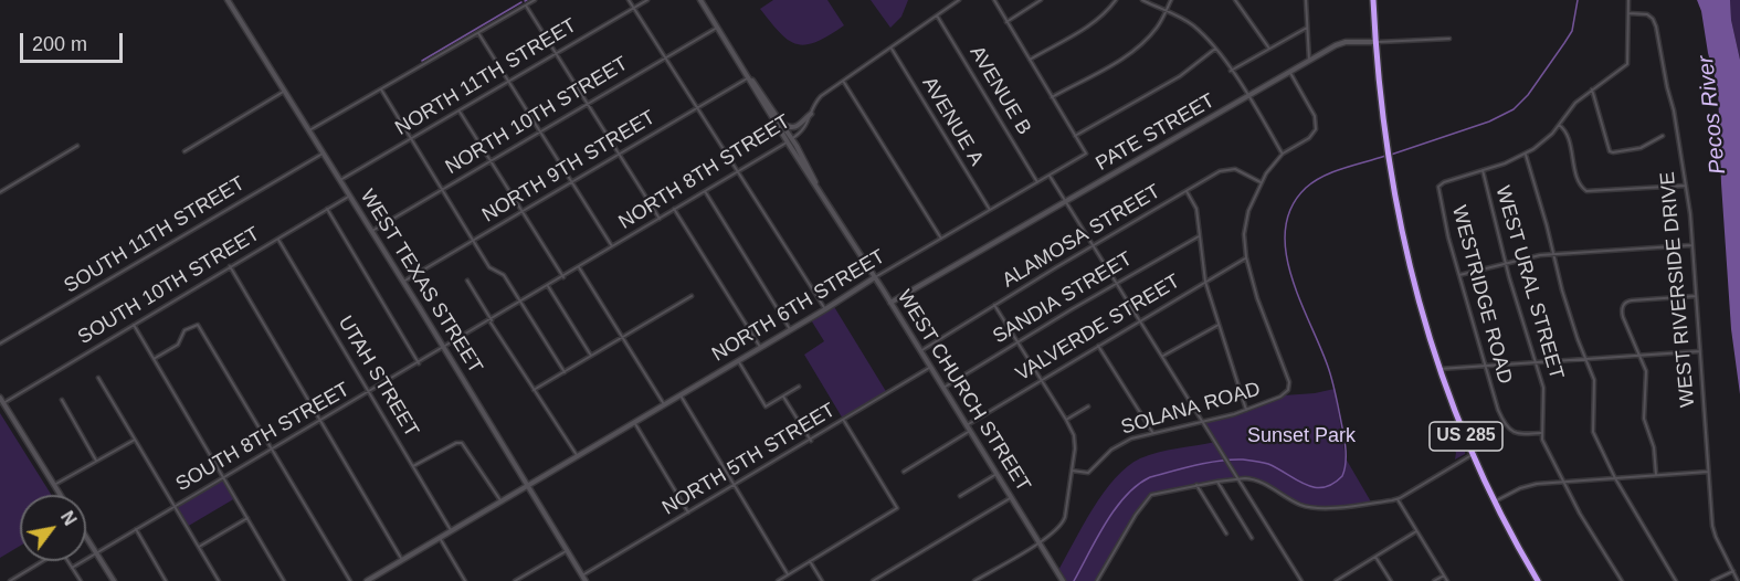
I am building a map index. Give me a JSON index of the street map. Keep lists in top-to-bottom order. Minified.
{"streets":{"highway":["US 285"],"street":["NORTH 11TH STREET","AVENUE B","NORTH 10TH STREET","AVENUE A","PATE STREET","NORTH 9TH STREET","NORTH 8TH STREET","SOUTH 11TH STREET","ALAMOSA STREET","WEST TEXAS STREET","WEST URAL STREET","SOUTH 10TH STREET","WEST RIVERSIDE DRIVE","WESTRIDGE ROAD","SANDIA STREET","NORTH 6TH STREET","VALVERDE STREET","UTAH STREET","WEST CHURCH STREET","SOLANA ROAD","SOUTH 8TH STREET","NORTH 5TH STREET"]},"crossings":[["NORTH 11TH STREET","WEST TEXAS STREET"],["AVENUE B","NORTH 8TH STREET"],["AVENUE B","NORTH 6TH STREET"],["NORTH 10TH STREET","WEST TEXAS STREET"],["NORTH 10TH STREET","WEST CHURCH STREET"],["AVENUE A","NORTH 8TH STREET"],["AVENUE A","NORTH 6TH STREET"],["PATE STREET","WEST CHURCH STREET"],["PATE STREET","SOLANA ROAD"],["PATE STREET","US 285"],["NORTH 9TH STREET","WEST TEXAS STREET"],["NORTH 9TH STREET","WEST CHURCH STREET"],["NORTH 8TH STREET","WEST TEXAS STREET"],["NORTH 8TH STREET","WEST CHURCH STREET"],["NORTH 8TH STREET","SOUTH 8TH STREET"],["SOUTH 11TH STREET","WEST TEXAS STREET"],["ALAMOSA STREET","WEST CHURCH STREET"],["ALAMOSA STREET","SOLANA ROAD"],["WEST TEXAS STREET","SOUTH 10TH STREET"],["WEST TEXAS STREET","NORTH 6TH STREET"],["WEST TEXAS STREET","SOUTH 8TH STREET"],["WEST TEXAS STREET","NORTH 5TH STREET"],["WEST URAL STREET","WESTRIDGE ROAD"],["SOUTH 10TH STREET","UTAH STREET"],["WEST RIVERSIDE DRIVE","WESTRIDGE ROAD"],["SANDIA STREET","WEST CHURCH STREET"],["NORTH 6TH STREET","UTAH STREET"],["NORTH 6TH STREET","WEST CHURCH STREET"],["VALVERDE STREET","WEST CHURCH STREET"],["VALVERDE STREET","SOLANA ROAD"],["UTAH STREET","SOUTH 8TH STREET"],["WEST CHURCH STREET","NORTH 5TH STREET"]],"water":["Pecos River"],"parks":["Sunset Park"],"scale_bar":"200 m","north":"top right"}
